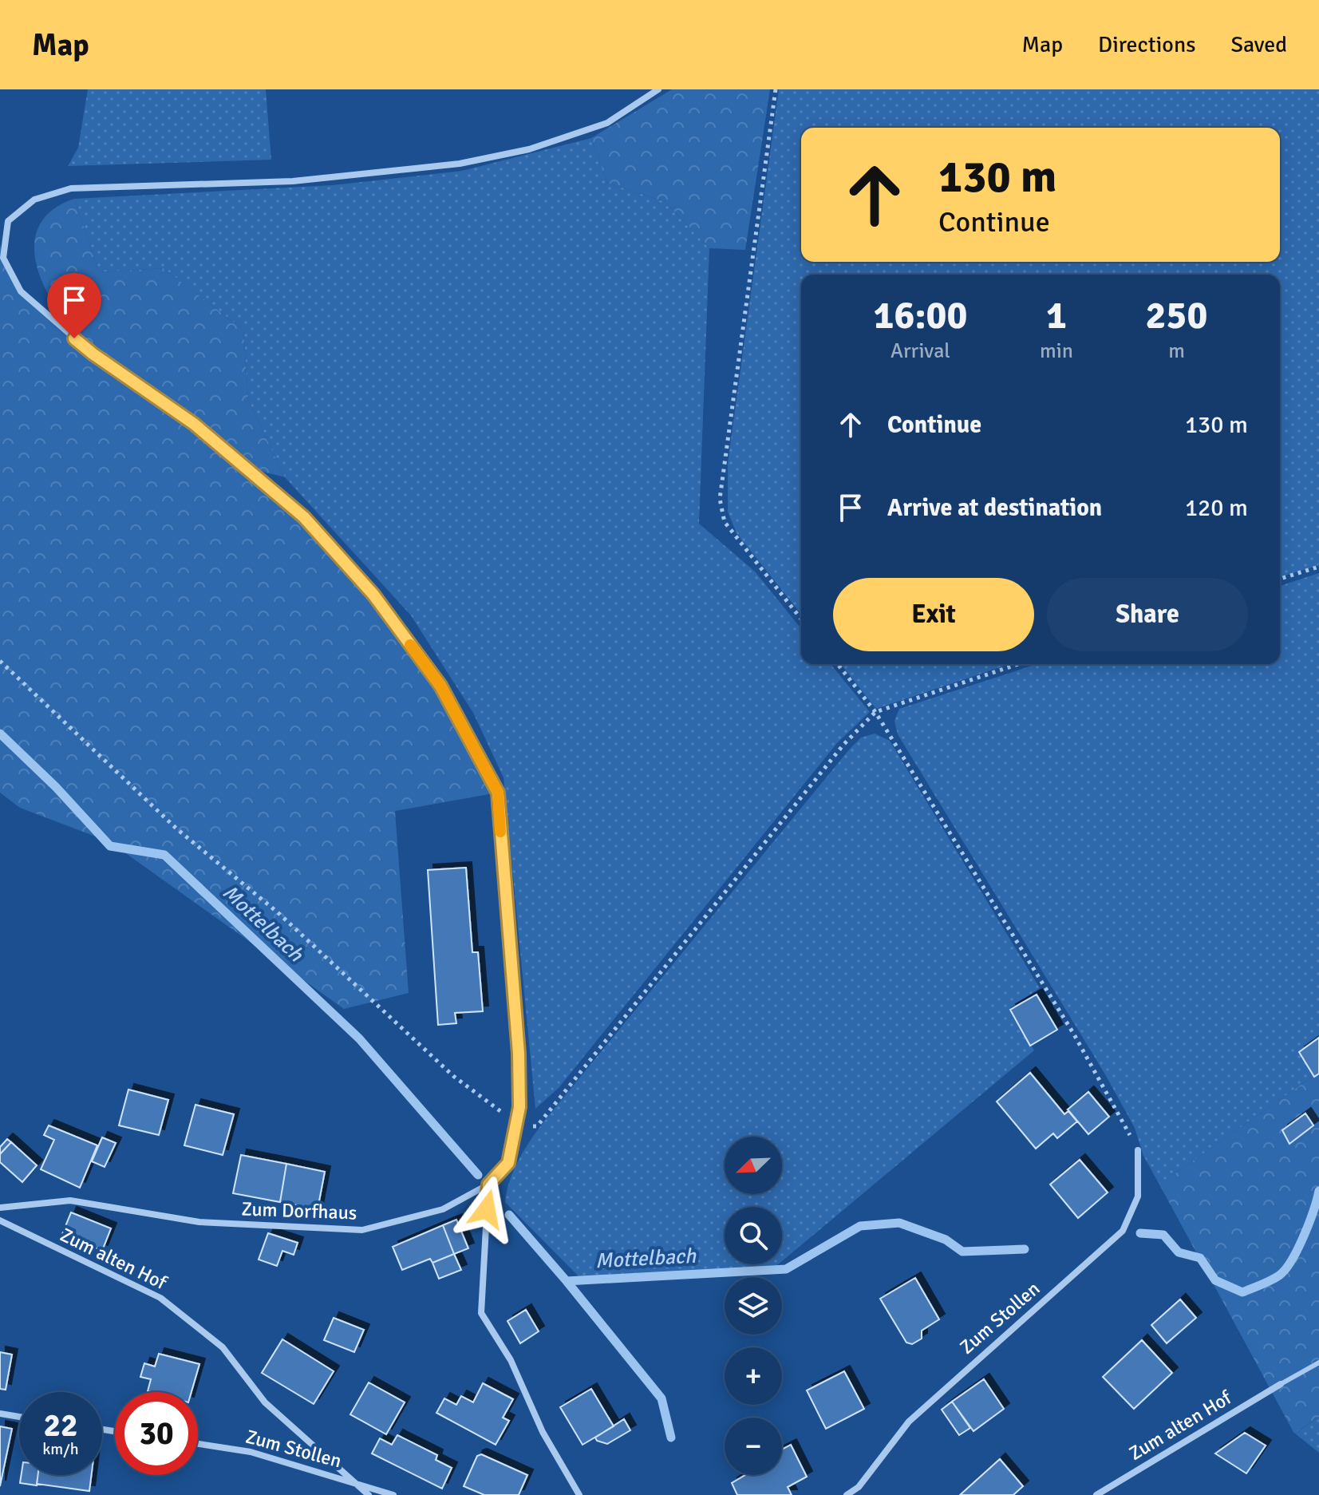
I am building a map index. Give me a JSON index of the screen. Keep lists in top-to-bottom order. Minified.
{"streets":{"street":["Zum Dorfhaus","Zum alten Hof","Zum Stollen"]},"crossings":[["Zum alten Hof","Zum Stollen"]],"water":["Mottelbach"],"north":"bottom left","page":{"header":"Map","nav":["Map","Directions","Saved"],"turn":["130 m","Continue"],"eta":["16:00","Arrival","1","min","250","m"],"list":[{"name":"Continue","value":"130 m"},{"name":"Arrive at destination","value":"120 m"}],"buttons":["Exit","Share"],"map_buttons":["+","−"],"speed":"22 km/h","limit":"30"}}
